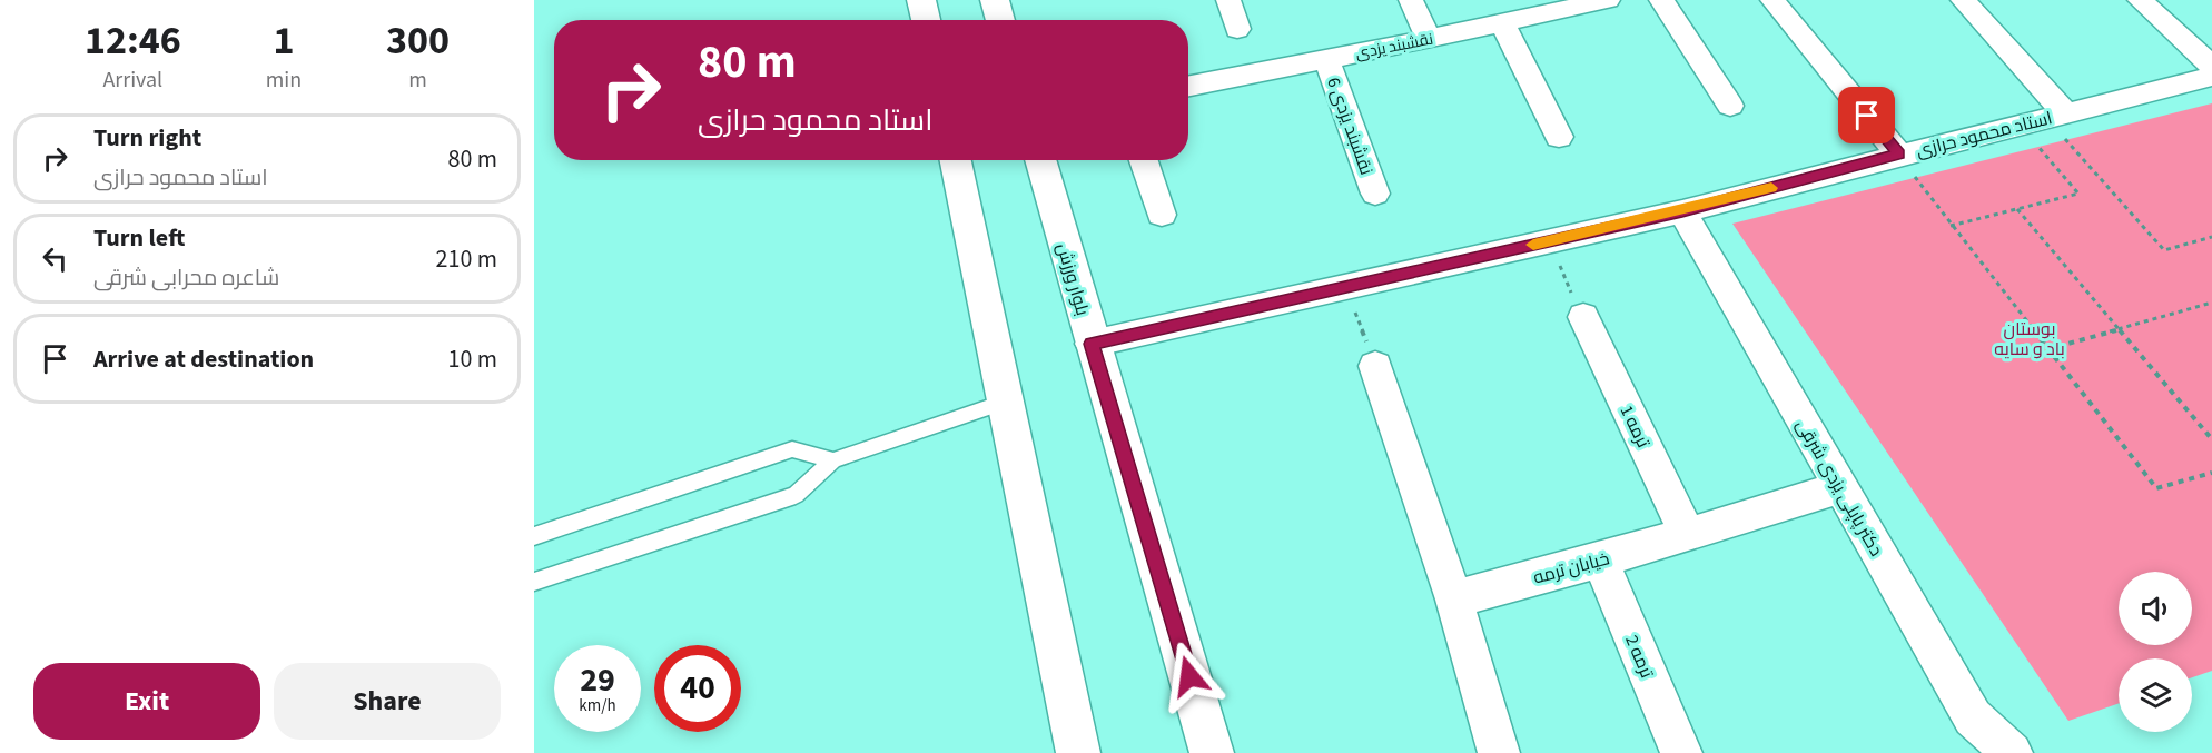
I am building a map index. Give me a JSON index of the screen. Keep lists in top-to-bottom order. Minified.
{"streets":{"street":["نقشبند یزدی","نقشبند یزدی 6","استاد محمود حرازی","بلوار ورزش","ترمه 1","دکتر پاپلی یزدی شرقی","خیابان ترمه","ترمه 2"]},"crossings":[["نقشبند یزدی","نقشبند یزدی 6"],["استاد محمود حرازی","بلوار ورزش"],["استاد محمود حرازی","دکتر پاپلی یزدی شرقی"],["ترمه 1","خیابان ترمه"],["دکتر پاپلی یزدی شرقی","خیابان ترمه"],["خیابان ترمه","ترمه 2"]],"parks":["بوستان باد و سایه"],"page":{"eta":["12:46","Arrival","1","min","300","m"],"turn":["80 m","استاد محمود حرازی"],"list":[{"name":"Turn right","note":"استاد محمود حرازی","value":"80 m"},{"name":"Turn left","note":"شاعره محرابی شرقی","value":"210 m"},{"name":"Arrive at destination","value":"10 m"}],"speed":"29 km/h","limit":"40","buttons":["Exit","Share"]}}
